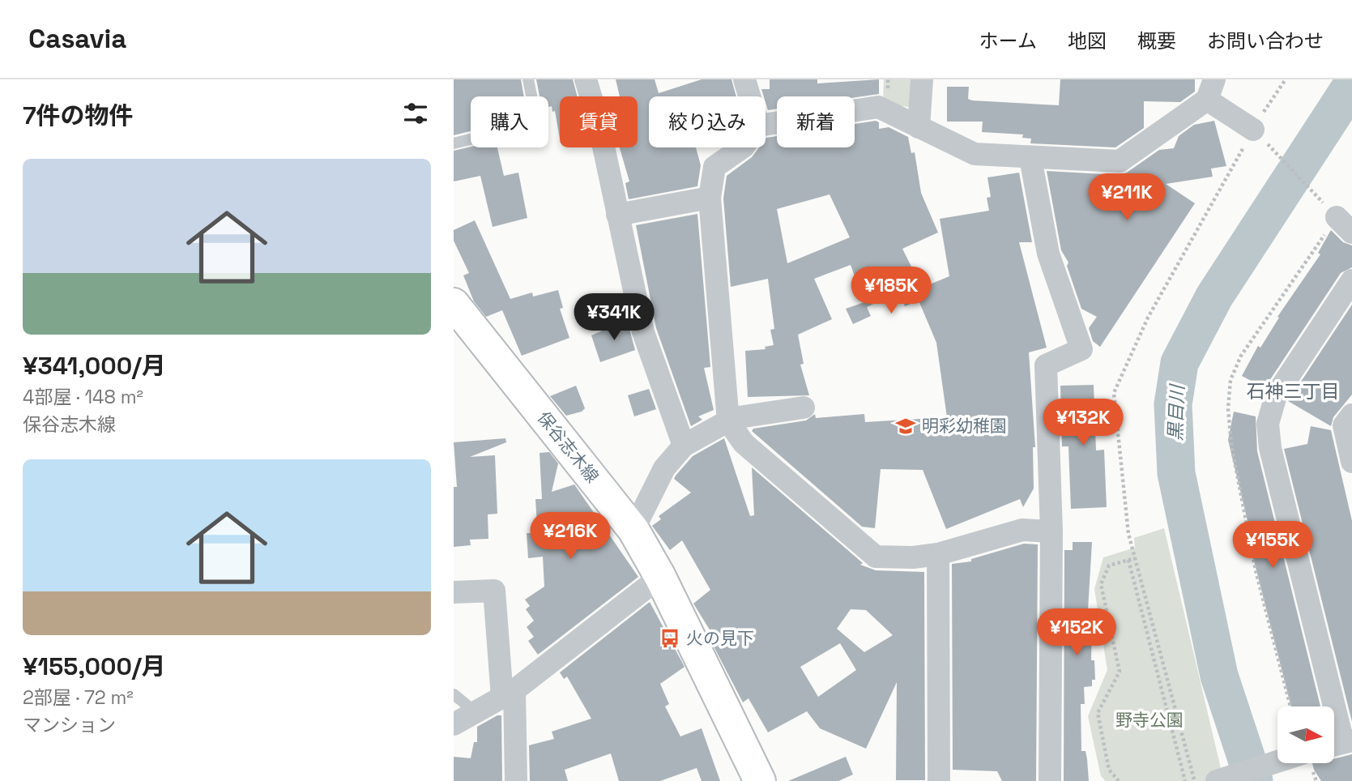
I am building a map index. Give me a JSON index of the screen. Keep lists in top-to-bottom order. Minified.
{"streets":{"main road":["保谷志木線"]},"districts":["石神三丁目"],"water":["黒目川"],"parks":["野寺公園"],"places":{"school or university":["明彩幼稚園"],"bus stop":["火の見下"]},"north":"right","page":{"header":"Casavia","nav":["ホーム","地図","概要","お問い合わせ"],"heading":"7件の物件","chip":["購入","賃貸","絞り込み","新着"],"list":[{"name":"¥341,000/月","note":"4部屋 · 148 m² · 保谷志木線"},{"name":"¥155,000/月","note":"2部屋 · 72 m² · マンション"}],"price":["¥211K","¥185K","¥341K","¥132K","¥216K","¥155K","¥152K"]}}
